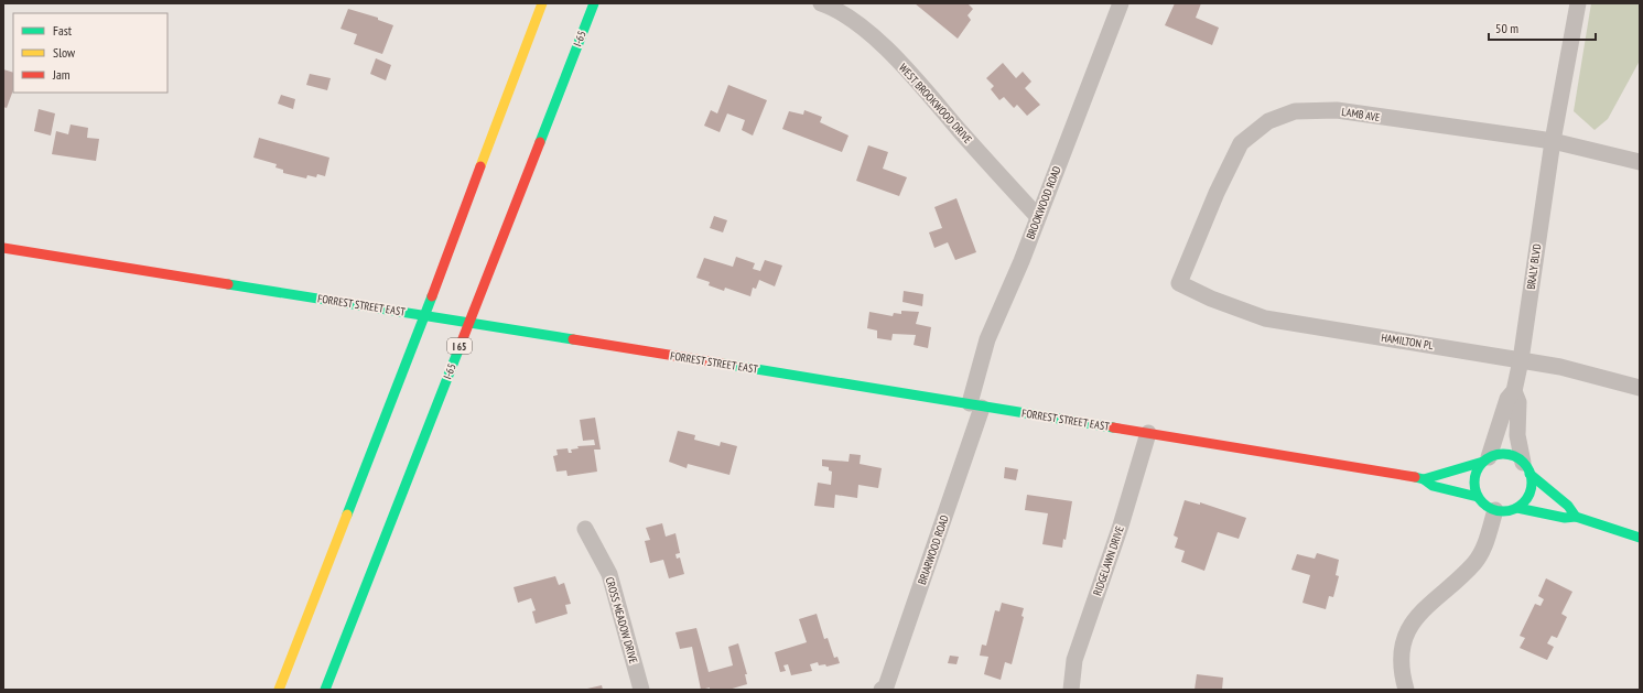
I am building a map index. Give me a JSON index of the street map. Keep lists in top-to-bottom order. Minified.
{"streets":{"main road":["I-65","FORREST STREET EAST","I 65"],"street":["WEST BROOKWOOD DRIVE","LAMB AVE","BROOKWOOD ROAD","BRALY BLVD","HAMILTON PL","BRIARWOOD ROAD","RIDGELAWN DRIVE","CROSS MEADOW DRIVE"]},"crossings":[["WEST BROOKWOOD DRIVE","BROOKWOOD ROAD"],["LAMB AVE","BRALY BLVD"],["LAMB AVE","HAMILTON PL"],["BROOKWOOD ROAD","FORREST STREET EAST"],["BROOKWOOD ROAD","BRIARWOOD ROAD"],["BRALY BLVD","HAMILTON PL"],["FORREST STREET EAST","BRIARWOOD ROAD"],["FORREST STREET EAST","RIDGELAWN DRIVE"]],"legend":["Fast","Slow","Jam"],"scale_bar":"50 m"}
